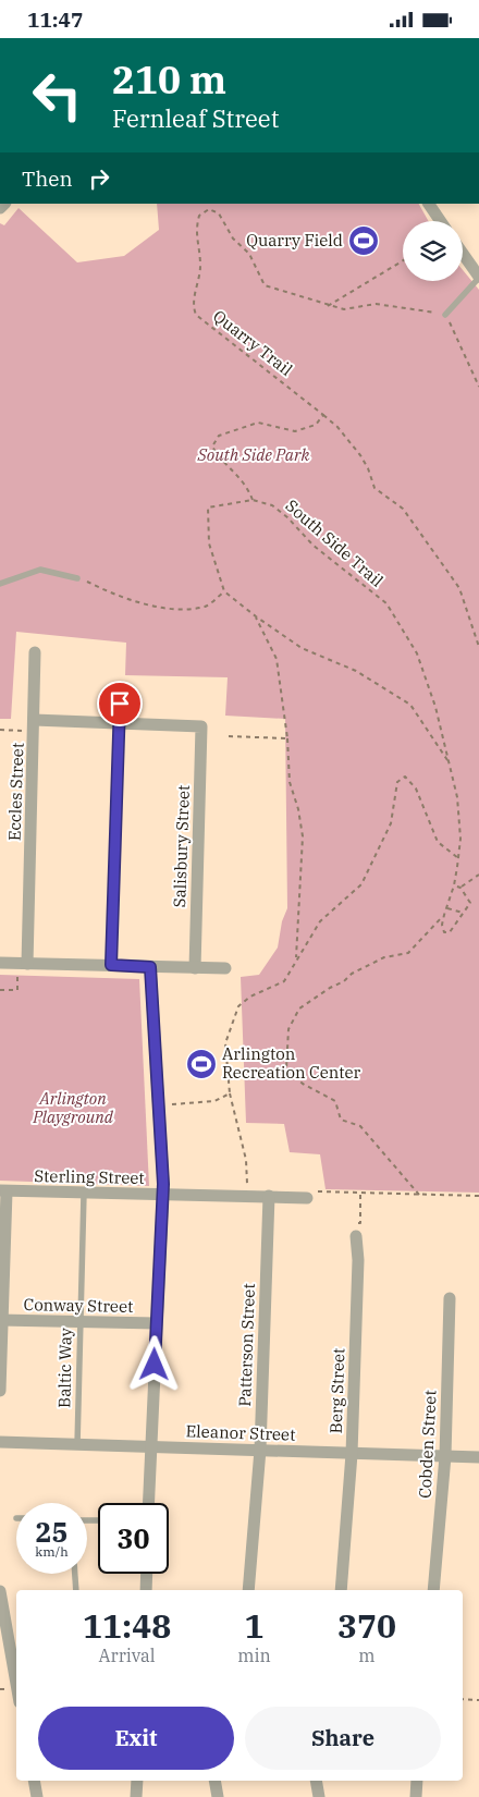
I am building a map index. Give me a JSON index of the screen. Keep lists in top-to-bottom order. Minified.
{"streets":{"street":["Eccles Street","Salisbury Street","Sterling Street","Conway Street","Patterson Street","Berg Street","Eleanor Street","Cobden Street"],"lane":["Baltic Way"],"path":["Quarry Trail","South Side Trail"]},"crossings":[["Sterling Street","Patterson Street"],["Sterling Street","Baltic Way"],["Conway Street","Baltic Way"],["Patterson Street","Eleanor Street"],["Baltic Way","Eleanor Street"],["Berg Street","Eleanor Street"],["Eleanor Street","Cobden Street"]],"parks":["South Side Park","Arlington Playground"],"places":{"sports":["Quarry Field","Arlington Recreation Center"]},"page":{"status":"11:47","turn":["210 m","Fernleaf Street"],"then":"Then","speed":"25 km/h","limit":"30","eta":["11:48","Arrival","1","min","370","m"],"buttons":["Exit","Share"]}}
